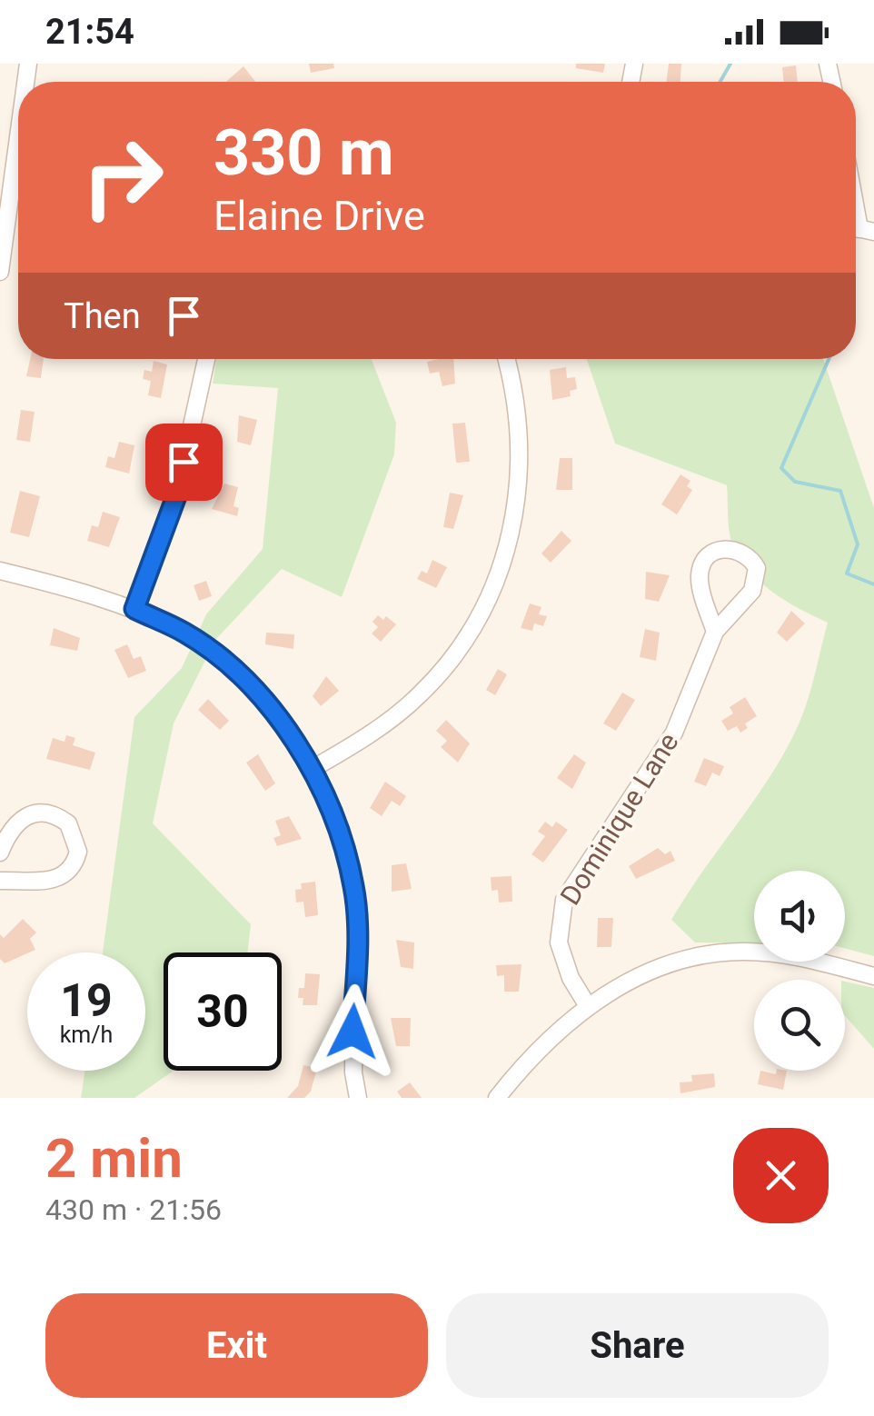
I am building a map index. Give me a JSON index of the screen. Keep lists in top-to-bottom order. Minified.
{"streets":{"street":["Dominique Lane"]},"page":{"status":"21:54","turn":["330 m","Elaine Drive"],"then":"Then","speed":"19 km/h","limit":"30","heading":["2 min","430 m · 21:56"],"buttons":["Exit","Share"]}}
